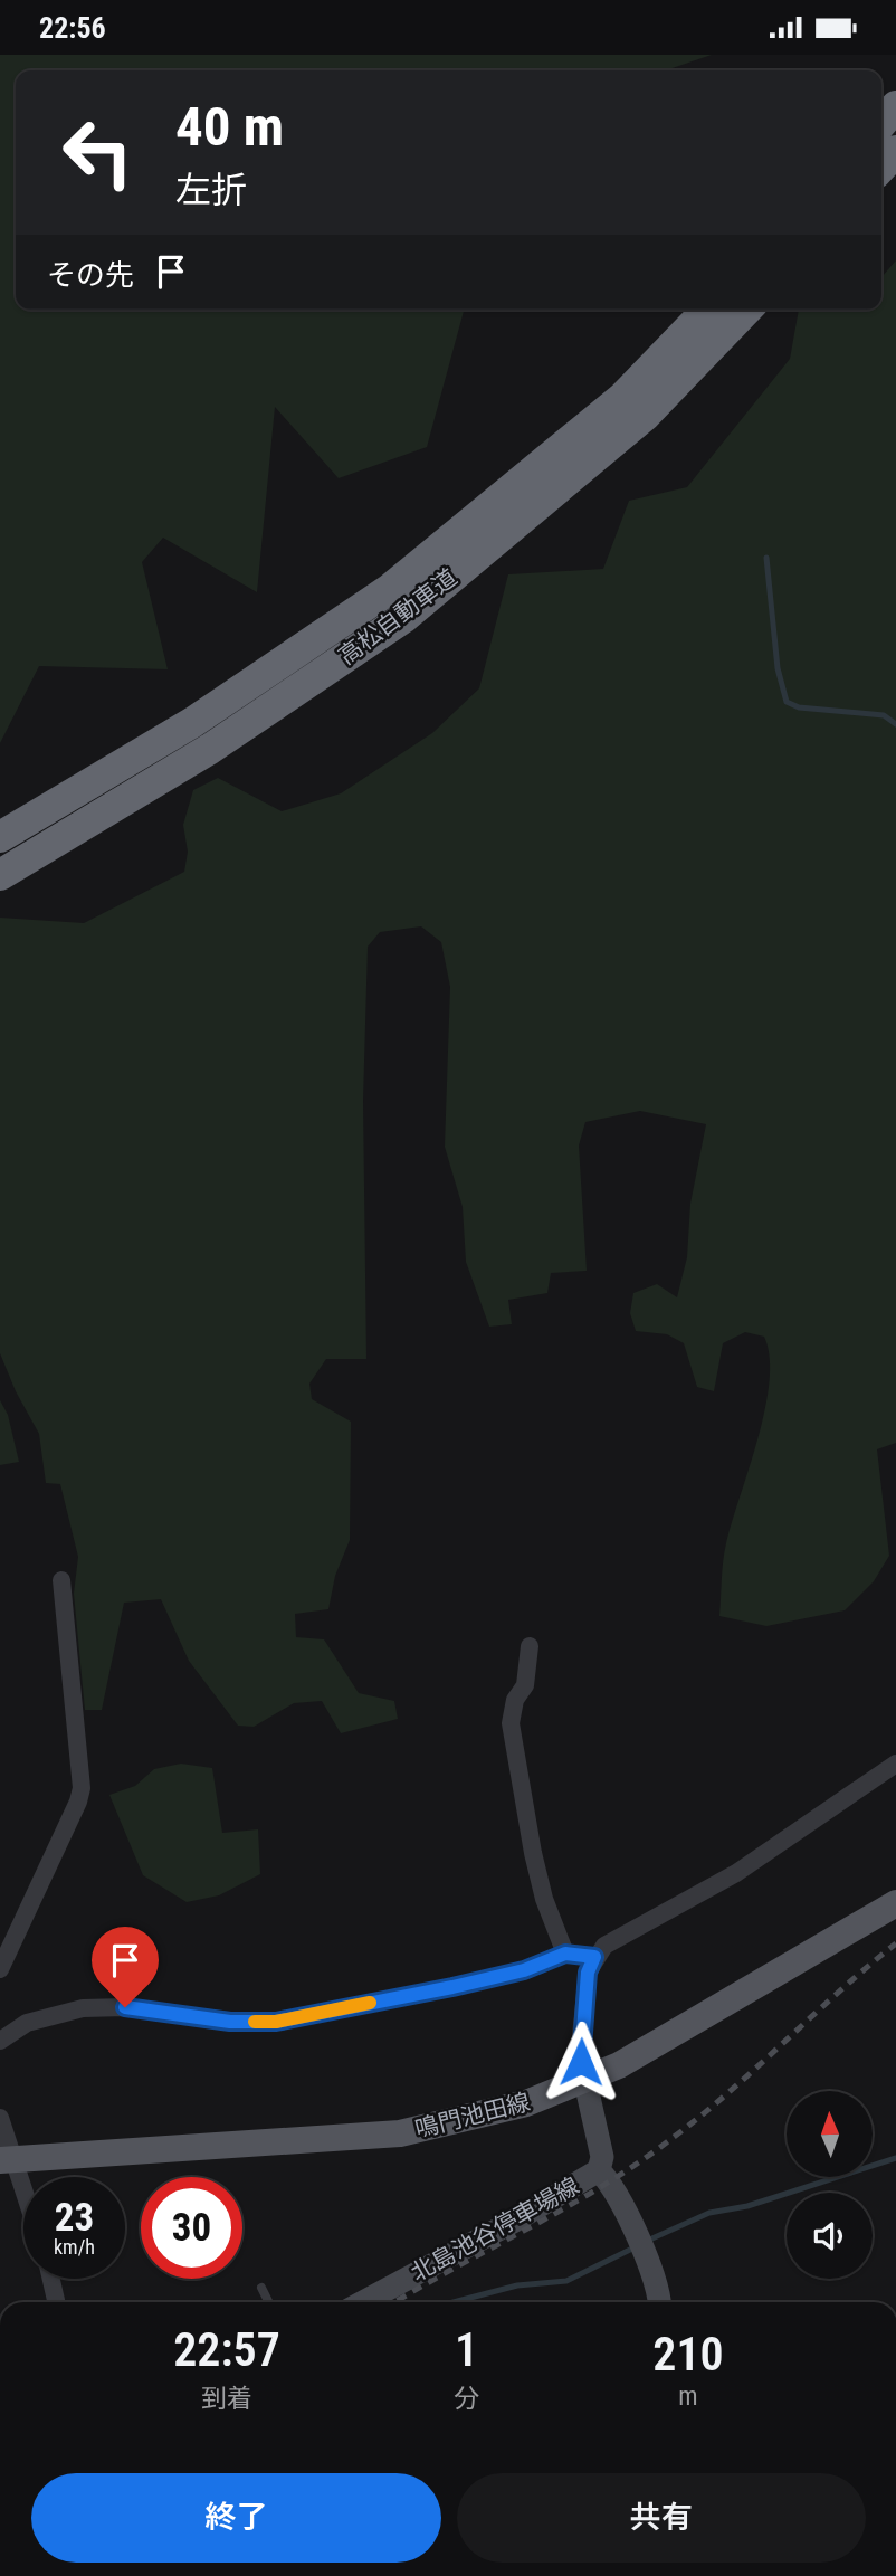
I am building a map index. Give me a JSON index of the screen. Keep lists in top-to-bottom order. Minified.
{"streets":{"highway":["高松自動車道"],"main road":["鳴門池田線","北島池谷停車場線"]},"crossings":[["鳴門池田線","北島池谷停車場線"]],"north":"top","page":{"status":"22:56","turn":["40 m","左折"],"then":"その先","speed":"23 km/h","limit":"30","eta":["22:57","到着","1","分","210","m"],"buttons":["終了","共有"]}}
